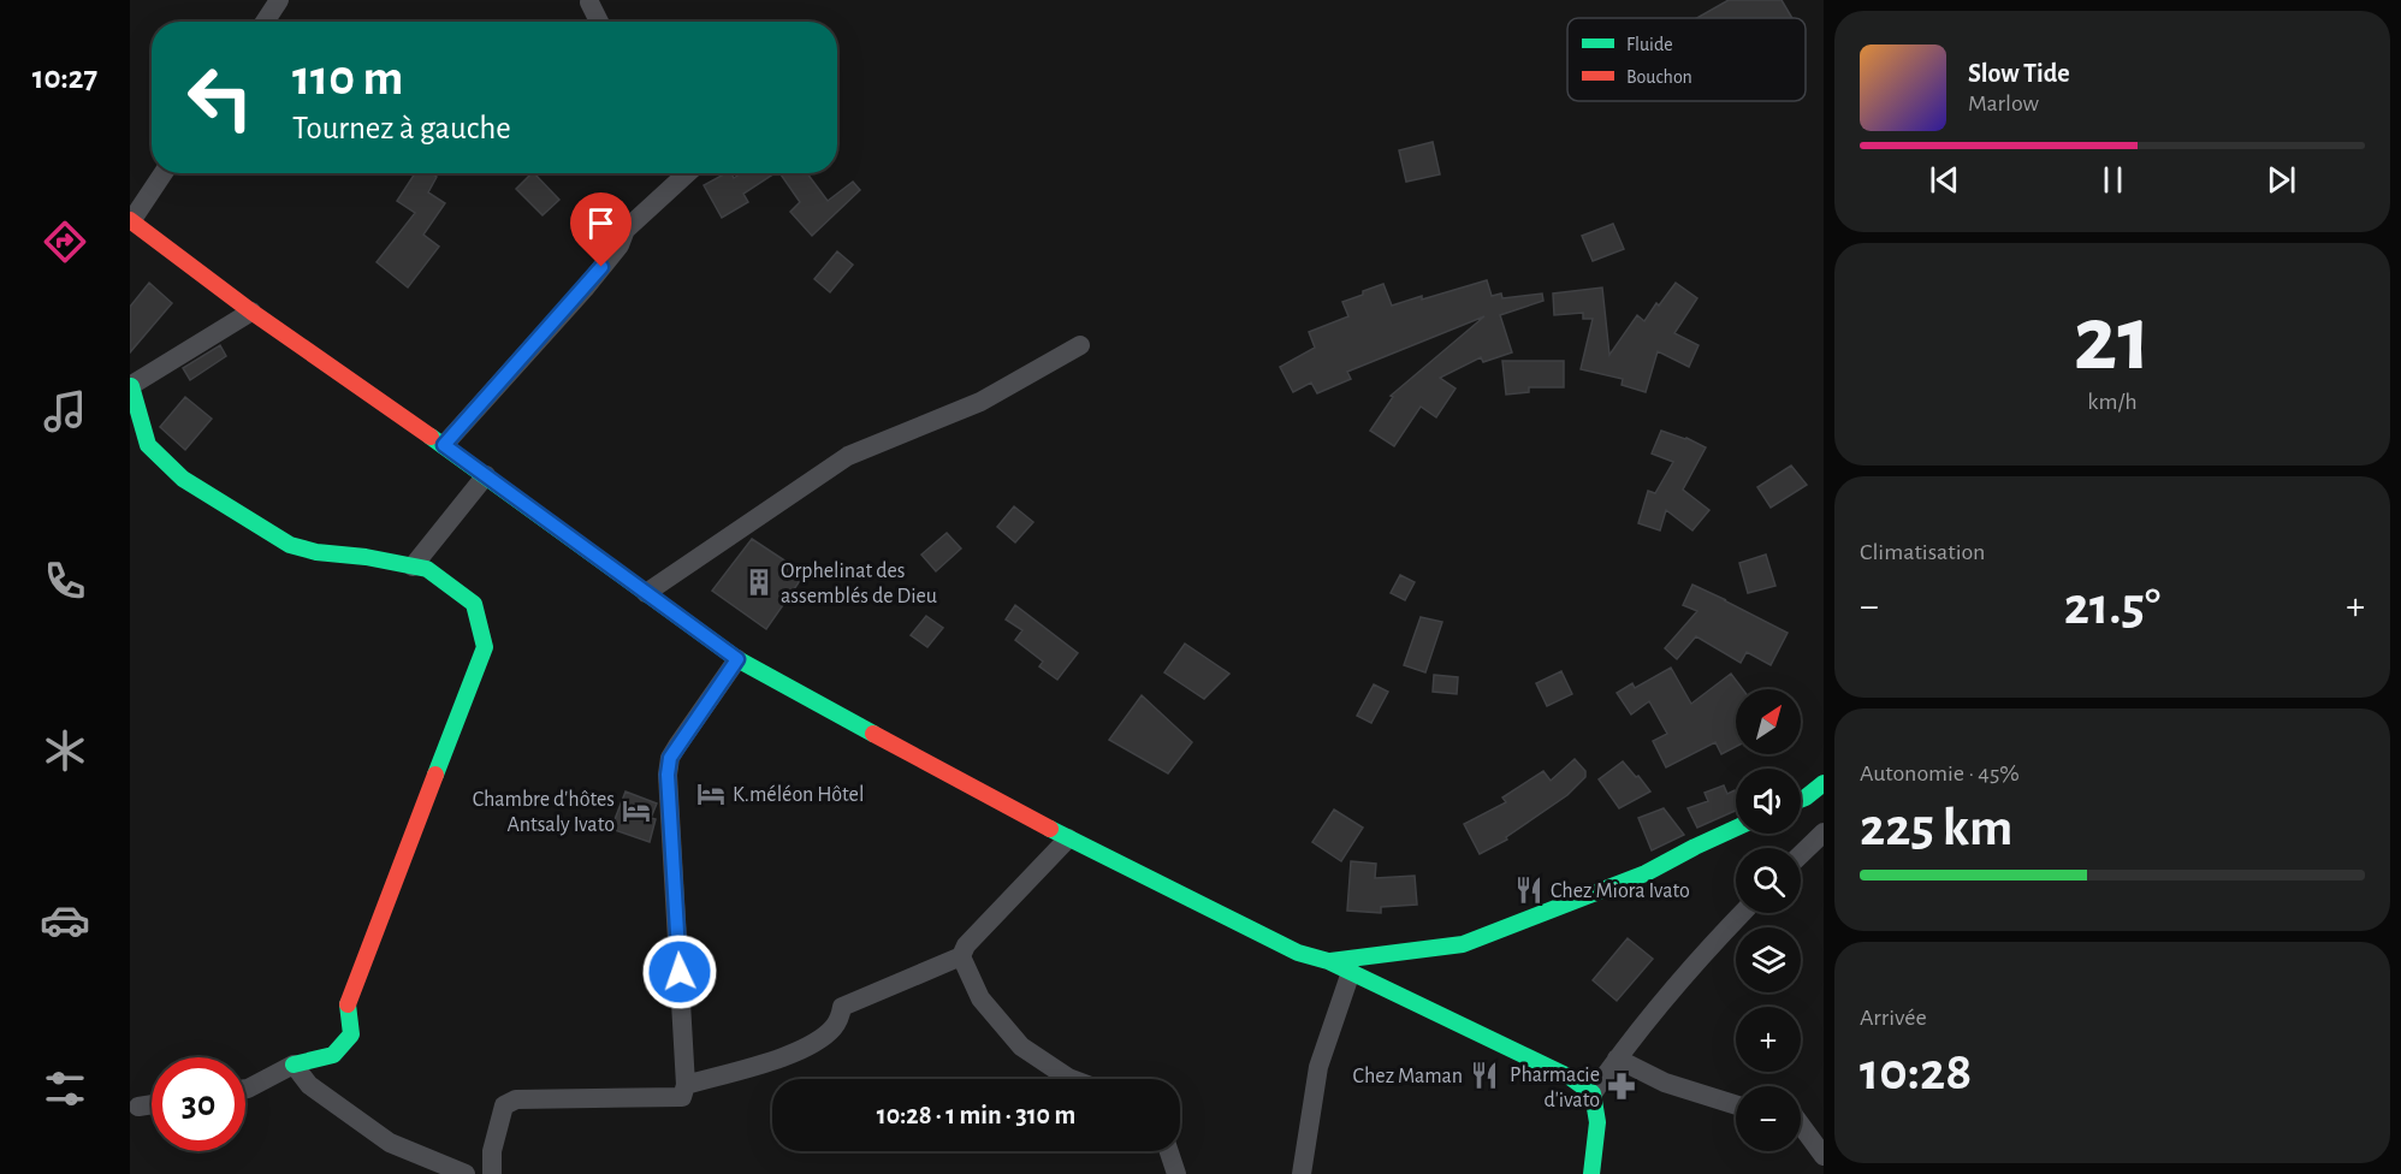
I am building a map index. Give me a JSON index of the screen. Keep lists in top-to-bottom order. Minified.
{"places":{"building":["Orphelinat des assemblés de Dieu"],"hotel":["K.méléon Hôtel","Chambre d'hôtes Antsaly Ivato"],"restaurant":["Chez Miora Ivato","Chez Maman"],"pharmacy":["Pharmacie d'ivato"]},"legend":["Fluide","Bouchon"],"north":"top right","page":{"tabs":"10:27","turn":["110 m","Tournez à gauche"],"song":["Slow Tide","Marlow"],"tile":[["21","km/h"],"Climatisation",["Autonomie · 45%","225 km"],["Arrivée","10:28"]],"heat":["−","21.5°","+"],"map_buttons":["+","−"],"limit":"30","trip":"10:28 · 1 min · 310 m"}}
